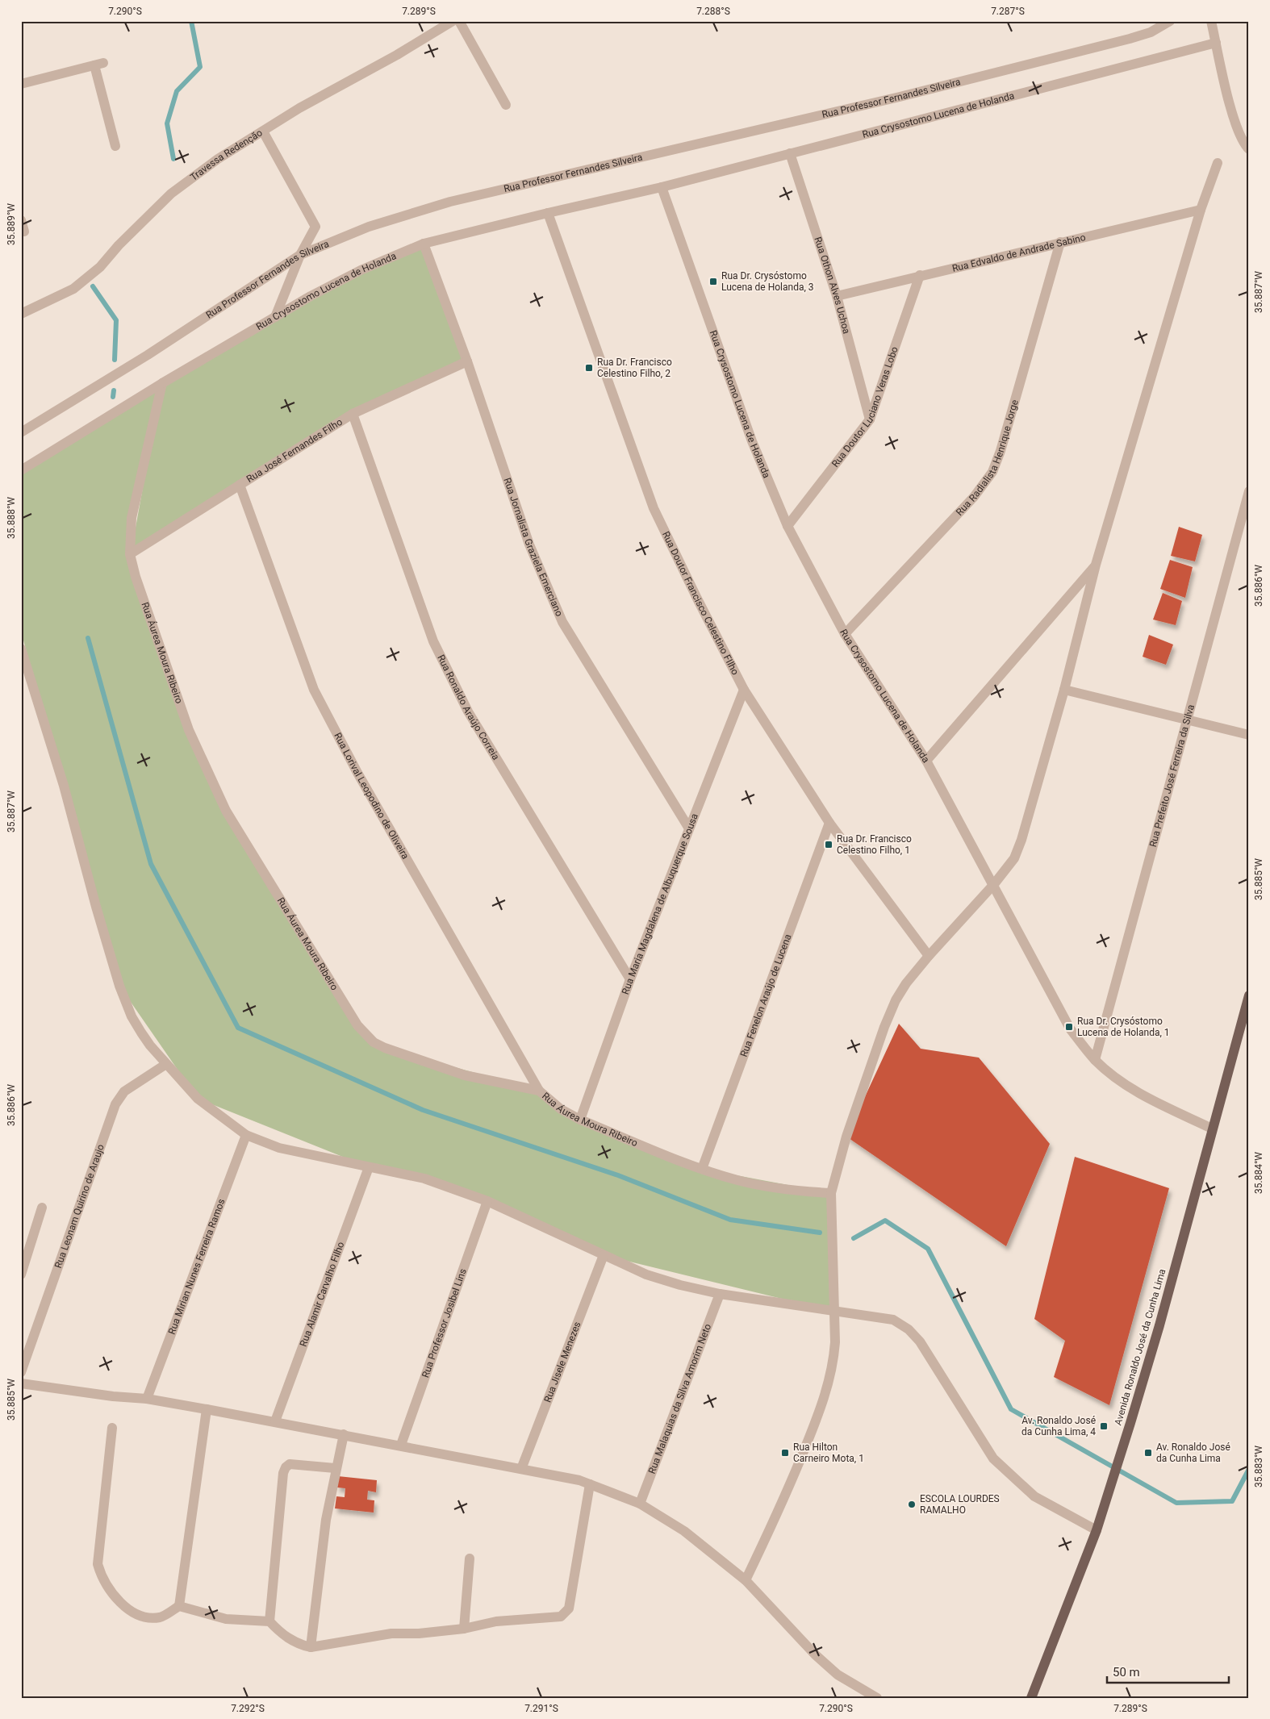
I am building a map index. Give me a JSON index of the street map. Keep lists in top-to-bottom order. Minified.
{"streets":{"main road":["Avenida Ronaldo José da Cunha Lima"],"street":["Rua Professor Fernandes Silveira","Rua Crysostomo Lucena de Holanda","Travessa Redenção","Rua Edvaldo de Andrade Sabino","Rua Othon Alves Uchoa","Rua Doutor Luciano Veras Lobo","Rua José Fernandes Filho","Rua Radialista Henrique Jorge","Rua Jornalista Graziela Emerciano","Rua Doutor Francisco Celestino FIlho","Rua Áurea Moura Ribeiro","Rua Ronaldo Araújo Correia","Rua Prefeito José Ferreira da Silva","Rua Lorival Leopodino de Oliveira","Rua Maria Magdalena de Albuquerque Sousa","Rua Fenelon Araújo de Lucena","Rua Leonam Quirino de Araujo","Rua Mirian Nunes Ferreira Ramos","Rua Alamir Carvalho Filho","Rua Professor Josibel Lins","Rua Jisele Menezes","Rua Malaquias da Silva Amorim Neto"]},"crossings":[["Rua Crysostomo Lucena de Holanda","Rua Othon Alves Uchoa"],["Rua Crysostomo Lucena de Holanda","Rua Doutor Luciano Veras Lobo"],["Rua Crysostomo Lucena de Holanda","Rua Radialista Henrique Jorge"],["Rua Crysostomo Lucena de Holanda","Rua Jornalista Graziela Emerciano"],["Rua Crysostomo Lucena de Holanda","Rua Doutor Francisco Celestino FIlho"],["Rua Crysostomo Lucena de Holanda","Rua Áurea Moura Ribeiro"],["Rua Crysostomo Lucena de Holanda","Rua Prefeito José Ferreira da Silva"],["Rua Crysostomo Lucena de Holanda","Avenida Ronaldo José da Cunha Lima"],["Rua Edvaldo de Andrade Sabino","Rua Othon Alves Uchoa"],["Rua Edvaldo de Andrade Sabino","Rua Doutor Luciano Veras Lobo"],["Rua Edvaldo de Andrade Sabino","Rua Radialista Henrique Jorge"],["Rua Othon Alves Uchoa","Rua Doutor Luciano Veras Lobo"],["Rua José Fernandes Filho","Rua Jornalista Graziela Emerciano"],["Rua José Fernandes Filho","Rua Áurea Moura Ribeiro"],["Rua José Fernandes Filho","Rua Ronaldo Araújo Correia"],["Rua José Fernandes Filho","Rua Lorival Leopodino de Oliveira"],["Rua Jornalista Graziela Emerciano","Rua Maria Magdalena de Albuquerque Sousa"],["Rua Doutor Francisco Celestino FIlho","Rua Maria Magdalena de Albuquerque Sousa"],["Rua Doutor Francisco Celestino FIlho","Rua Fenelon Araújo de Lucena"],["Rua Áurea Moura Ribeiro","Rua Lorival Leopodino de Oliveira"],["Rua Áurea Moura Ribeiro","Rua Maria Magdalena de Albuquerque Sousa"],["Rua Áurea Moura Ribeiro","Rua Fenelon Araújo de Lucena"],["Rua Ronaldo Araújo Correia","Rua Maria Magdalena de Albuquerque Sousa"]],"places":{"transit":["Rua Dr. Crysóstomo Lucena de Holanda, 3","Rua Dr. Francisco Celestino Filho, 2","Rua Dr. Francisco Celestino Filho, 1","Rua Dr. Crysóstomo Lucena de Holanda, 1","Av. Ronaldo José da Cunha Lima, 4","Rua Hilton Carneiro Mota, 1","Av. Ronaldo José da Cunha Lima"],"other":["ESCOLA LOURDES RAMALHO"]},"scale_bar":"50 m","coordinates":["7.290°S","7.289°S","7.288°S","7.287°S","35.889°W","35.887°W","35.888°W","35.886°W","35.885°W","35.884°W","35.883°W","7.292°S","7.291°S"]}
